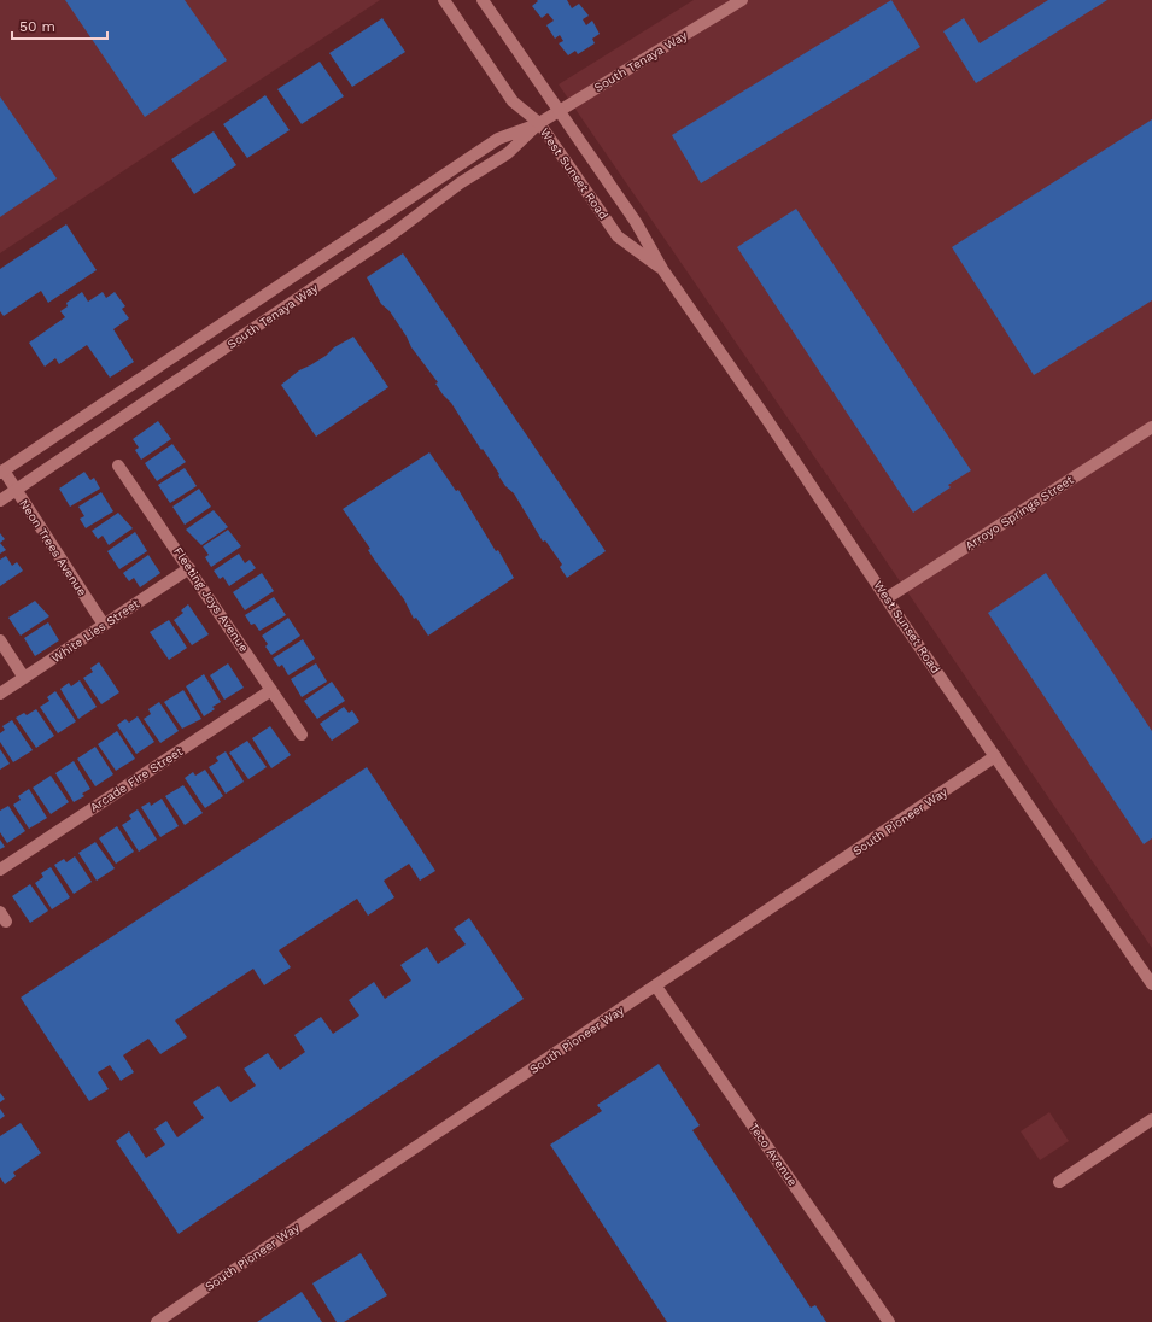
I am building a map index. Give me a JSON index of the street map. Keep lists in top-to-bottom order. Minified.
{"streets":{"street":["South Tenaya Way","West Sunset Road","Arroyo Springs Street","Neon Trees Avenue","Fleeting Joys Avenue","White Lies Street","Arcade Fire Street","South Pioneer Way","Teco Avenue"]},"crossings":[["South Tenaya Way","West Sunset Road"],["South Tenaya Way","Neon Trees Avenue"],["West Sunset Road","Arroyo Springs Street"],["West Sunset Road","South Pioneer Way"],["Neon Trees Avenue","White Lies Street"],["Fleeting Joys Avenue","White Lies Street"],["Fleeting Joys Avenue","Arcade Fire Street"],["South Pioneer Way","Teco Avenue"]],"scale_bar":"50 m"}
